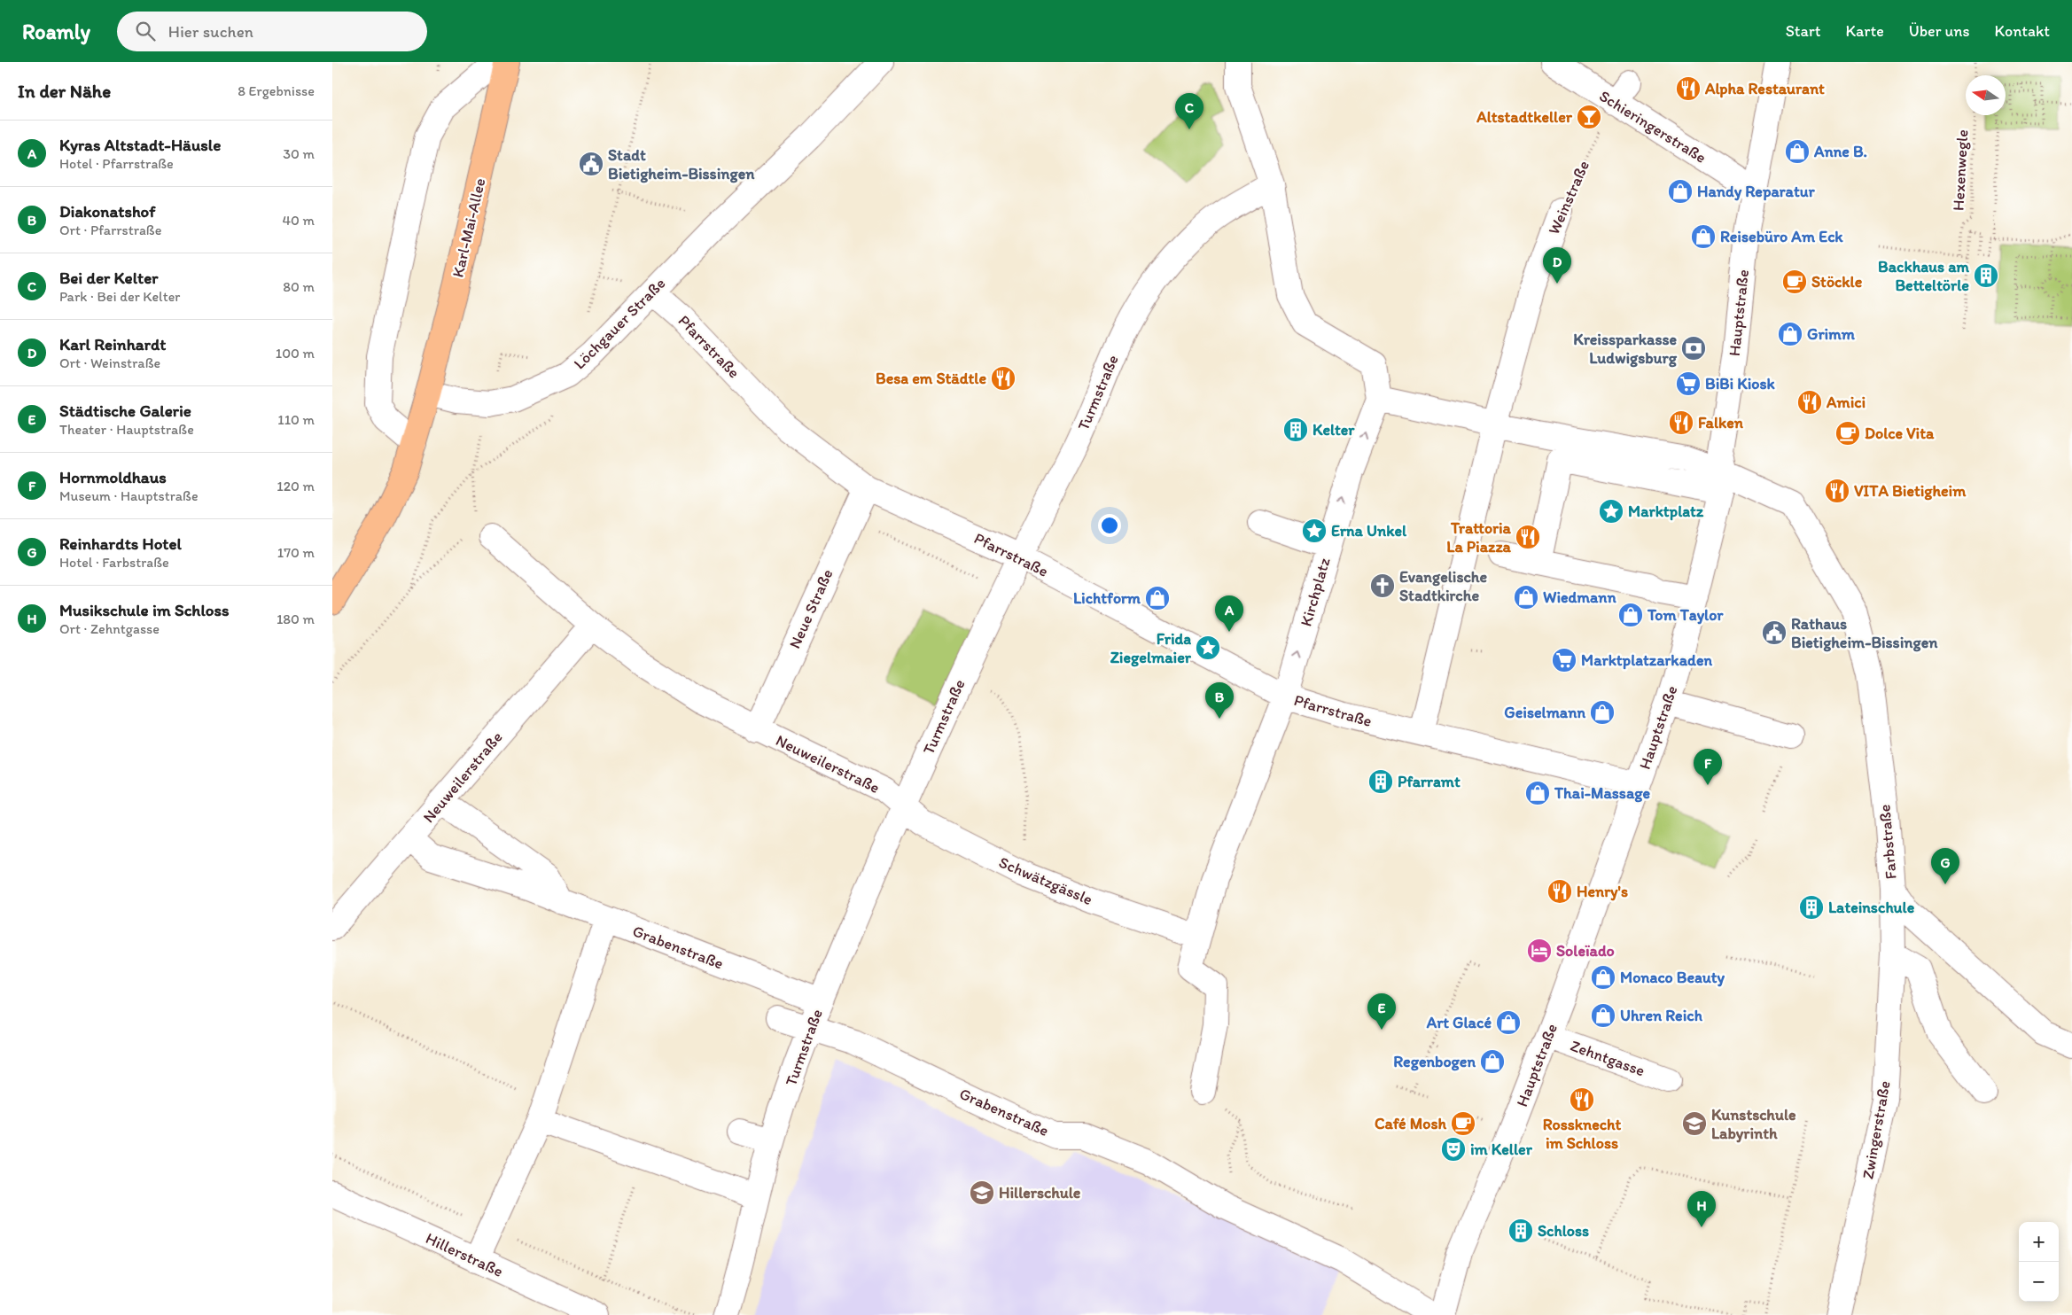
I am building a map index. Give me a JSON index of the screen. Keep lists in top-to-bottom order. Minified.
{"streets":{"main road":["Karl-Mai-Allee"],"street":["Schieringerstraße","Weinstraße","Hauptstraße","Löchgauer Straße","Pfarrstraße","Turmstraße","Kirchplatz","Neue Straße","Neuweilerstraße","Farbstraße","Schwätzgässle","Grabenstraße","Zehntgasse","Zwingerstraße","Hillerstraße"],"path":["Hexenwegle"]},"crossings":[["Schieringerstraße","Weinstraße"],["Schieringerstraße","Hauptstraße"],["Karl-Mai-Allee","Löchgauer Straße"],["Hauptstraße","Pfarrstraße"],["Hauptstraße","Farbstraße"],["Hauptstraße","Zehntgasse"],["Löchgauer Straße","Pfarrstraße"],["Pfarrstraße","Turmstraße"],["Pfarrstraße","Kirchplatz"],["Pfarrstraße","Neue Straße"],["Turmstraße","Neuweilerstraße"],["Turmstraße","Schwätzgässle"],["Turmstraße","Grabenstraße"],["Neue Straße","Neuweilerstraße"],["Neuweilerstraße","Schwätzgässle"],["Neuweilerstraße","Grabenstraße"],["Farbstraße","Zwingerstraße"]],"places":{"restaurant":["Alpha Restaurant","Besa em Städtle","Amici","Falken","VITA Bietigheim","Trattoria La Piazza","Henry's","Rossknecht im Schloss"],"bar":["Altstadtkeller"],"shop":["Anne B.","Handy Reparatur","Reisebüro Am Eck","Grimm","Wiedmann","Lichtform","Tom Taylor","Geiselmann","Thai-Massage","Monaco Beauty","Uhren Reich","Art Glacé","Regenbogen"],"public building":["Stadt Bietigheim-Bissingen","Rathaus Bietigheim-Bissingen"],"building":["Backhaus am Betteltörle","Kelter","Pfarramt","Lateinschule","Schloss"],"cafe":["Stöckle","Dolce Vita","Café Mosh"],"bank":["Kreissparkasse Ludwigsburg"],"supermarket":["BiBi Kiosk","Marktplatzarkaden"],"place":["Marktplatz","Erna Unkel","Frida Ziegelmaier"],"church":["Evangelische Stadtkirche"],"hotel":["Soleïado"],"school or university":["Kunstschule Labyrinth","Hillerschule"],"theatre":["im Keller"]},"north":"left","page":{"header":"Roamly","search":"Hier suchen","nav":["Start","Karte","Über uns","Kontakt"],"heading":["In der Nähe","8 Ergebnisse"],"pins":["C","D","A","B","F","G","E","H"],"list":[{"mark":"A","name":"Kyras Altstadt-Häusle","note":"Hotel · Pfarrstraße","value":"30 m"},{"mark":"B","name":"Diakonatshof","note":"Ort · Pfarrstraße","value":"40 m"},{"mark":"C","name":"Bei der Kelter","note":"Park · Bei der Kelter","value":"80 m"},{"mark":"D","name":"Karl Reinhardt","note":"Ort · Weinstraße","value":"100 m"},{"mark":"E","name":"Städtische Galerie","note":"Theater · Hauptstraße","value":"110 m"},{"mark":"F","name":"Hornmoldhaus","note":"Museum · Hauptstraße","value":"120 m"},{"mark":"G","name":"Reinhardts Hotel","note":"Hotel · Farbstraße","value":"170 m"},{"mark":"H","name":"Musikschule im Schloss","note":"Ort · Zehntgasse","value":"180 m"}],"map_buttons":["+","−"]}}
